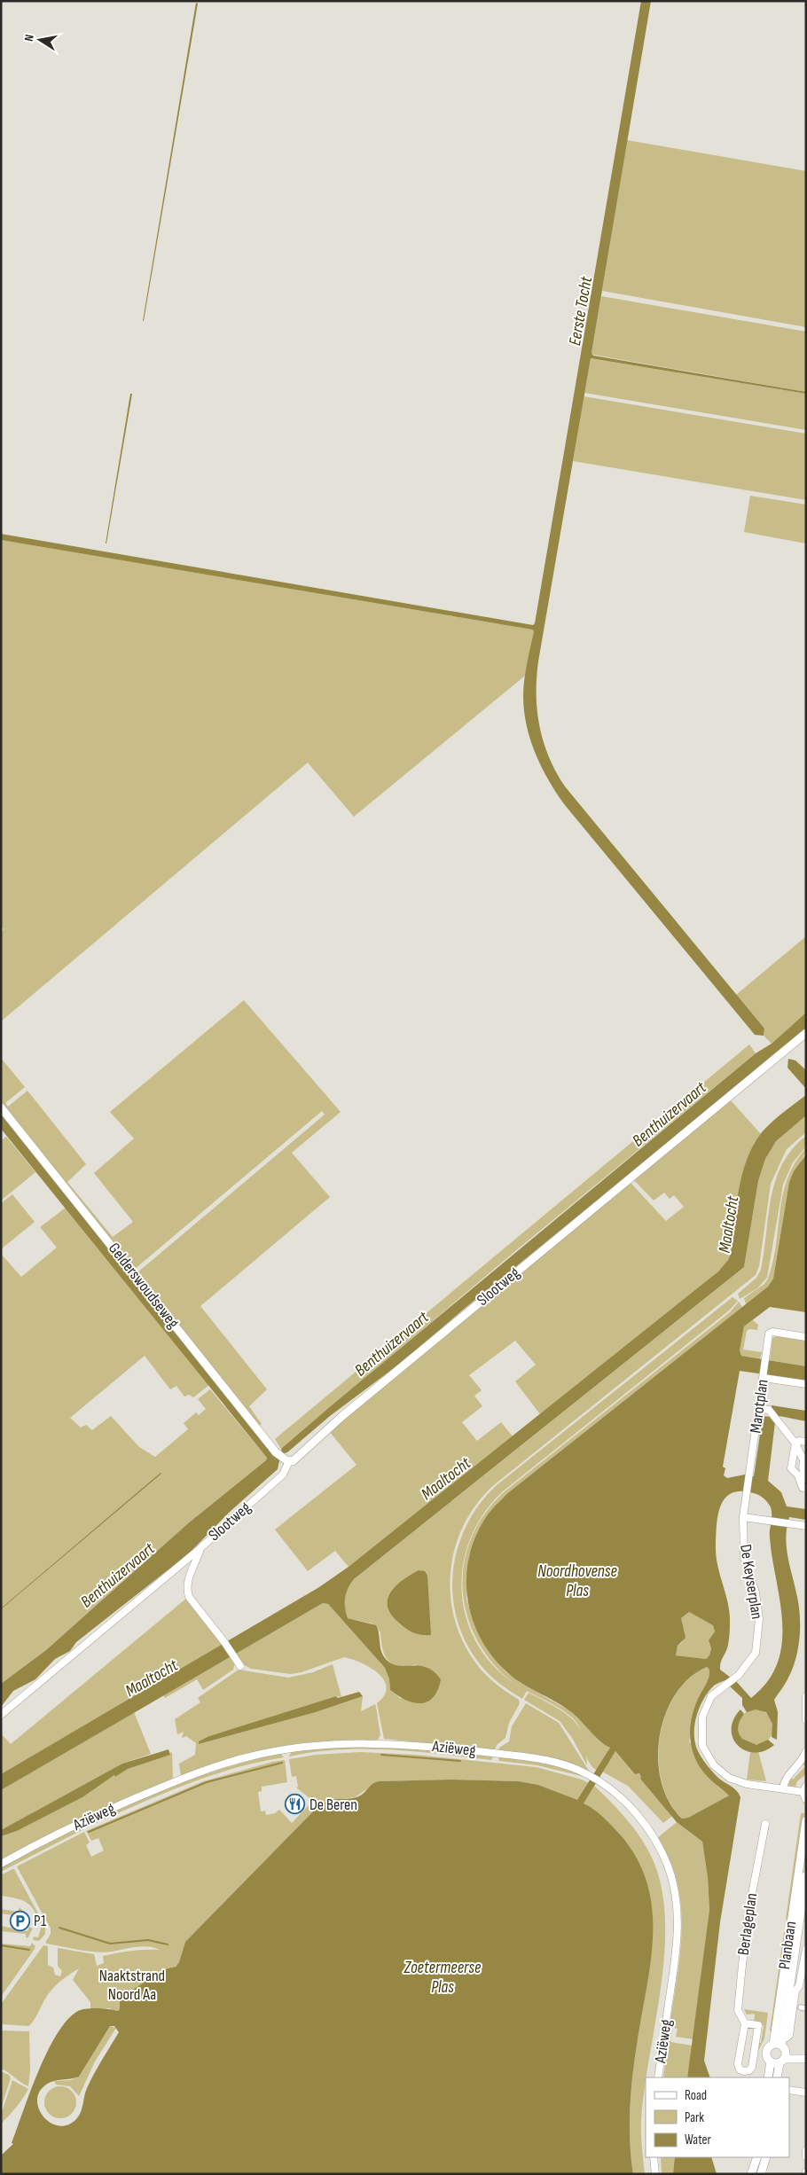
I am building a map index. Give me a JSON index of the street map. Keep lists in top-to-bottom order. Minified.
{"streets":{"street":["Gelderswoudseweg","Slootweg","Marotplan","De Keyserplan","Aziëweg","Berlageplan","Planbaan"]},"crossings":[["Gelderswoudseweg","Slootweg"],["Marotplan","De Keyserplan"]],"water":["Eerste Tocht","Benthuizervaart","Maaltocht","Noordhovense Plas","Zoetermeerse Plas"],"parks":["Naaktstrand Noord Aa"],"places":{"restaurant":["De Beren"],"parking":["P1"]},"legend":["Road","Park","Water"],"north":"left"}
